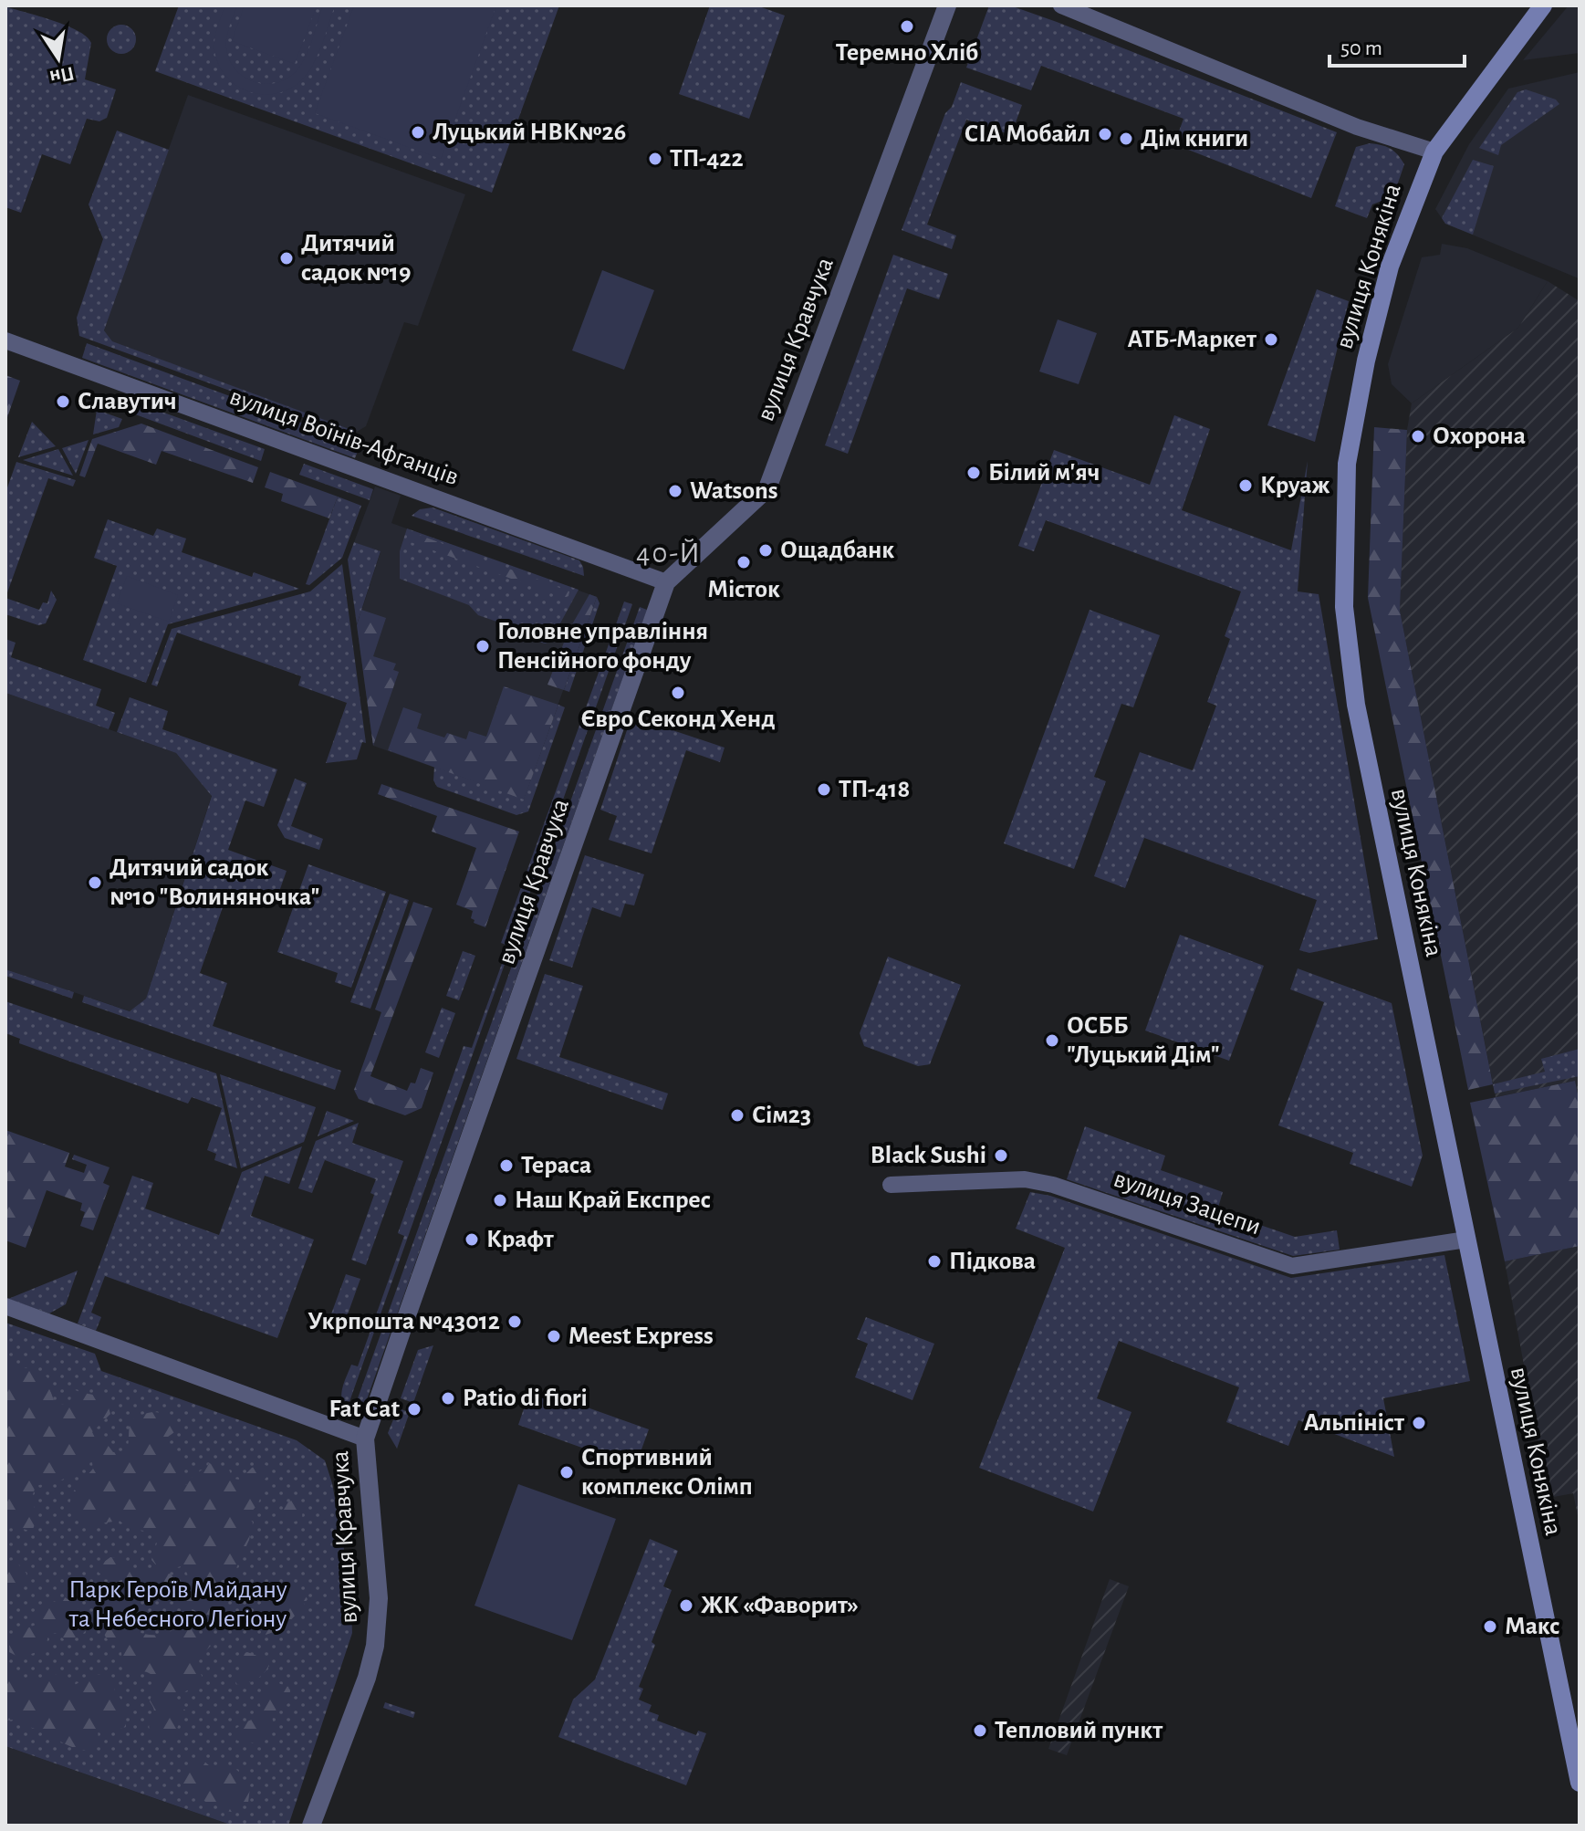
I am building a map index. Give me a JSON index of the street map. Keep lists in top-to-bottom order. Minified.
{"streets":{"main road":["вулиця Конякіна"],"street":["вулиця Кравчука","вулиця Воїнів-Афганців","вулиця Зацепи"]},"crossings":[["вулиця Конякіна","вулиця Зацепи"],["вулиця Кравчука","вулиця Воїнів-Афганців"]],"districts":["40-Й"],"parks":["Парк Героїв Майдану та Небесного Легіону"],"places":["Теремно Хліб","Луцький НВК№26","СІА Мобайл","Дім книги","ТП-422","Дитячий садок №19","АТБ-Маркет","Славутич","Охорона","Білий м'яч","Круаж","Watsons","Ощадбанк","Місток","Головне управління Пенсійного фонду","Євро Секонд Хенд","ТП-418","Дитячий садок №10 \"Волиняночка\"","ОСББ \"Луцький Дім\"","Сім23","Black Sushi","Тераса","Наш Край Експрес","Крафт","Підкова","Укрпошта №43012","Meest Express","Patio di fiori","Fat Саt","Альпініст","Спортивний комплекс Олімп","ЖК «Фаворит»","Макс","Тепловий пункт"],"scale_bar":"50 m","north":"bottom"}
